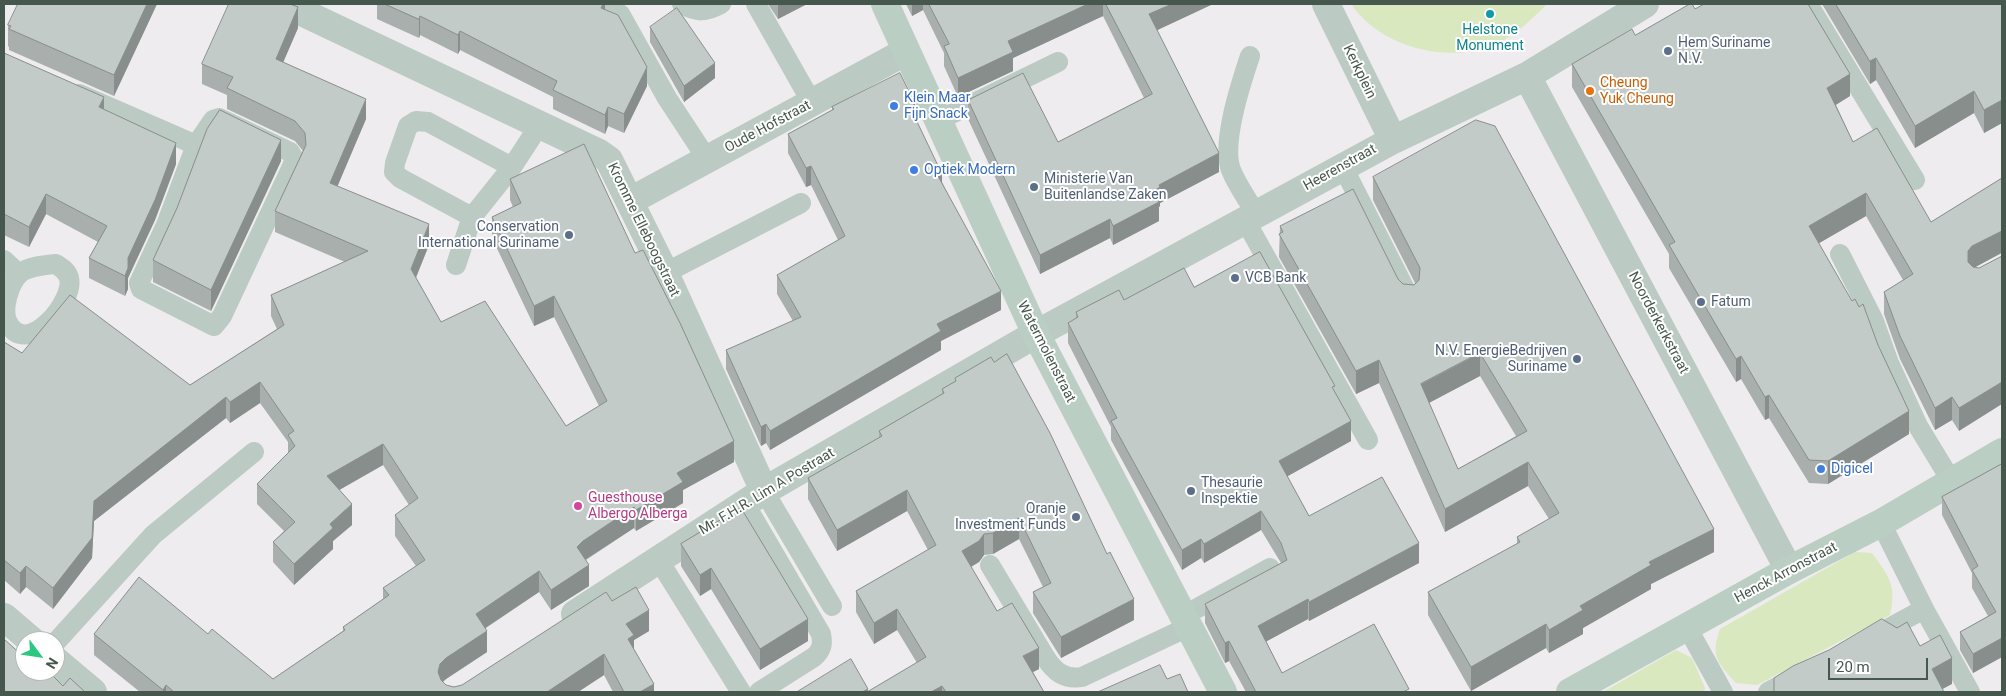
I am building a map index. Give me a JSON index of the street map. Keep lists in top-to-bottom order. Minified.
{"streets":{"main road":["Watermolenstraat","Henck Arronstraat"],"street":["Kerkplein","Oude Hofstraat","Heerenstraat","Kromme Elleboogstraat","Noorderkerkstraat","Mr. F.H.R. Lim A Postraat"]},"crossings":[["Kerkplein","Heerenstraat"],["Oude Hofstraat","Kromme Elleboogstraat"],["Oude Hofstraat","Watermolenstraat"],["Heerenstraat","Noorderkerkstraat"],["Heerenstraat","Watermolenstraat"],["Heerenstraat","Mr. F.H.R. Lim A Postraat"],["Kromme Elleboogstraat","Mr. F.H.R. Lim A Postraat"],["Noorderkerkstraat","Henck Arronstraat"],["Watermolenstraat","Mr. F.H.R. Lim A Postraat"]],"places":["Helstone Monument","Hem Suriname N.V.","Cheung Yuk Cheung","Klein Maar Fijn Snack","Optiek Modern","Ministerie Van Buitenlandse Zaken","Conservation International Suriname","VCB Bank","Fatum","N.V. EnergieBedrijven Suriname","Digicel","Thesaurie Inspektie","Guesthouse Albergo Alberga","Oranje Investment Funds"],"scale_bar":"20 m","north":"bottom right"}
